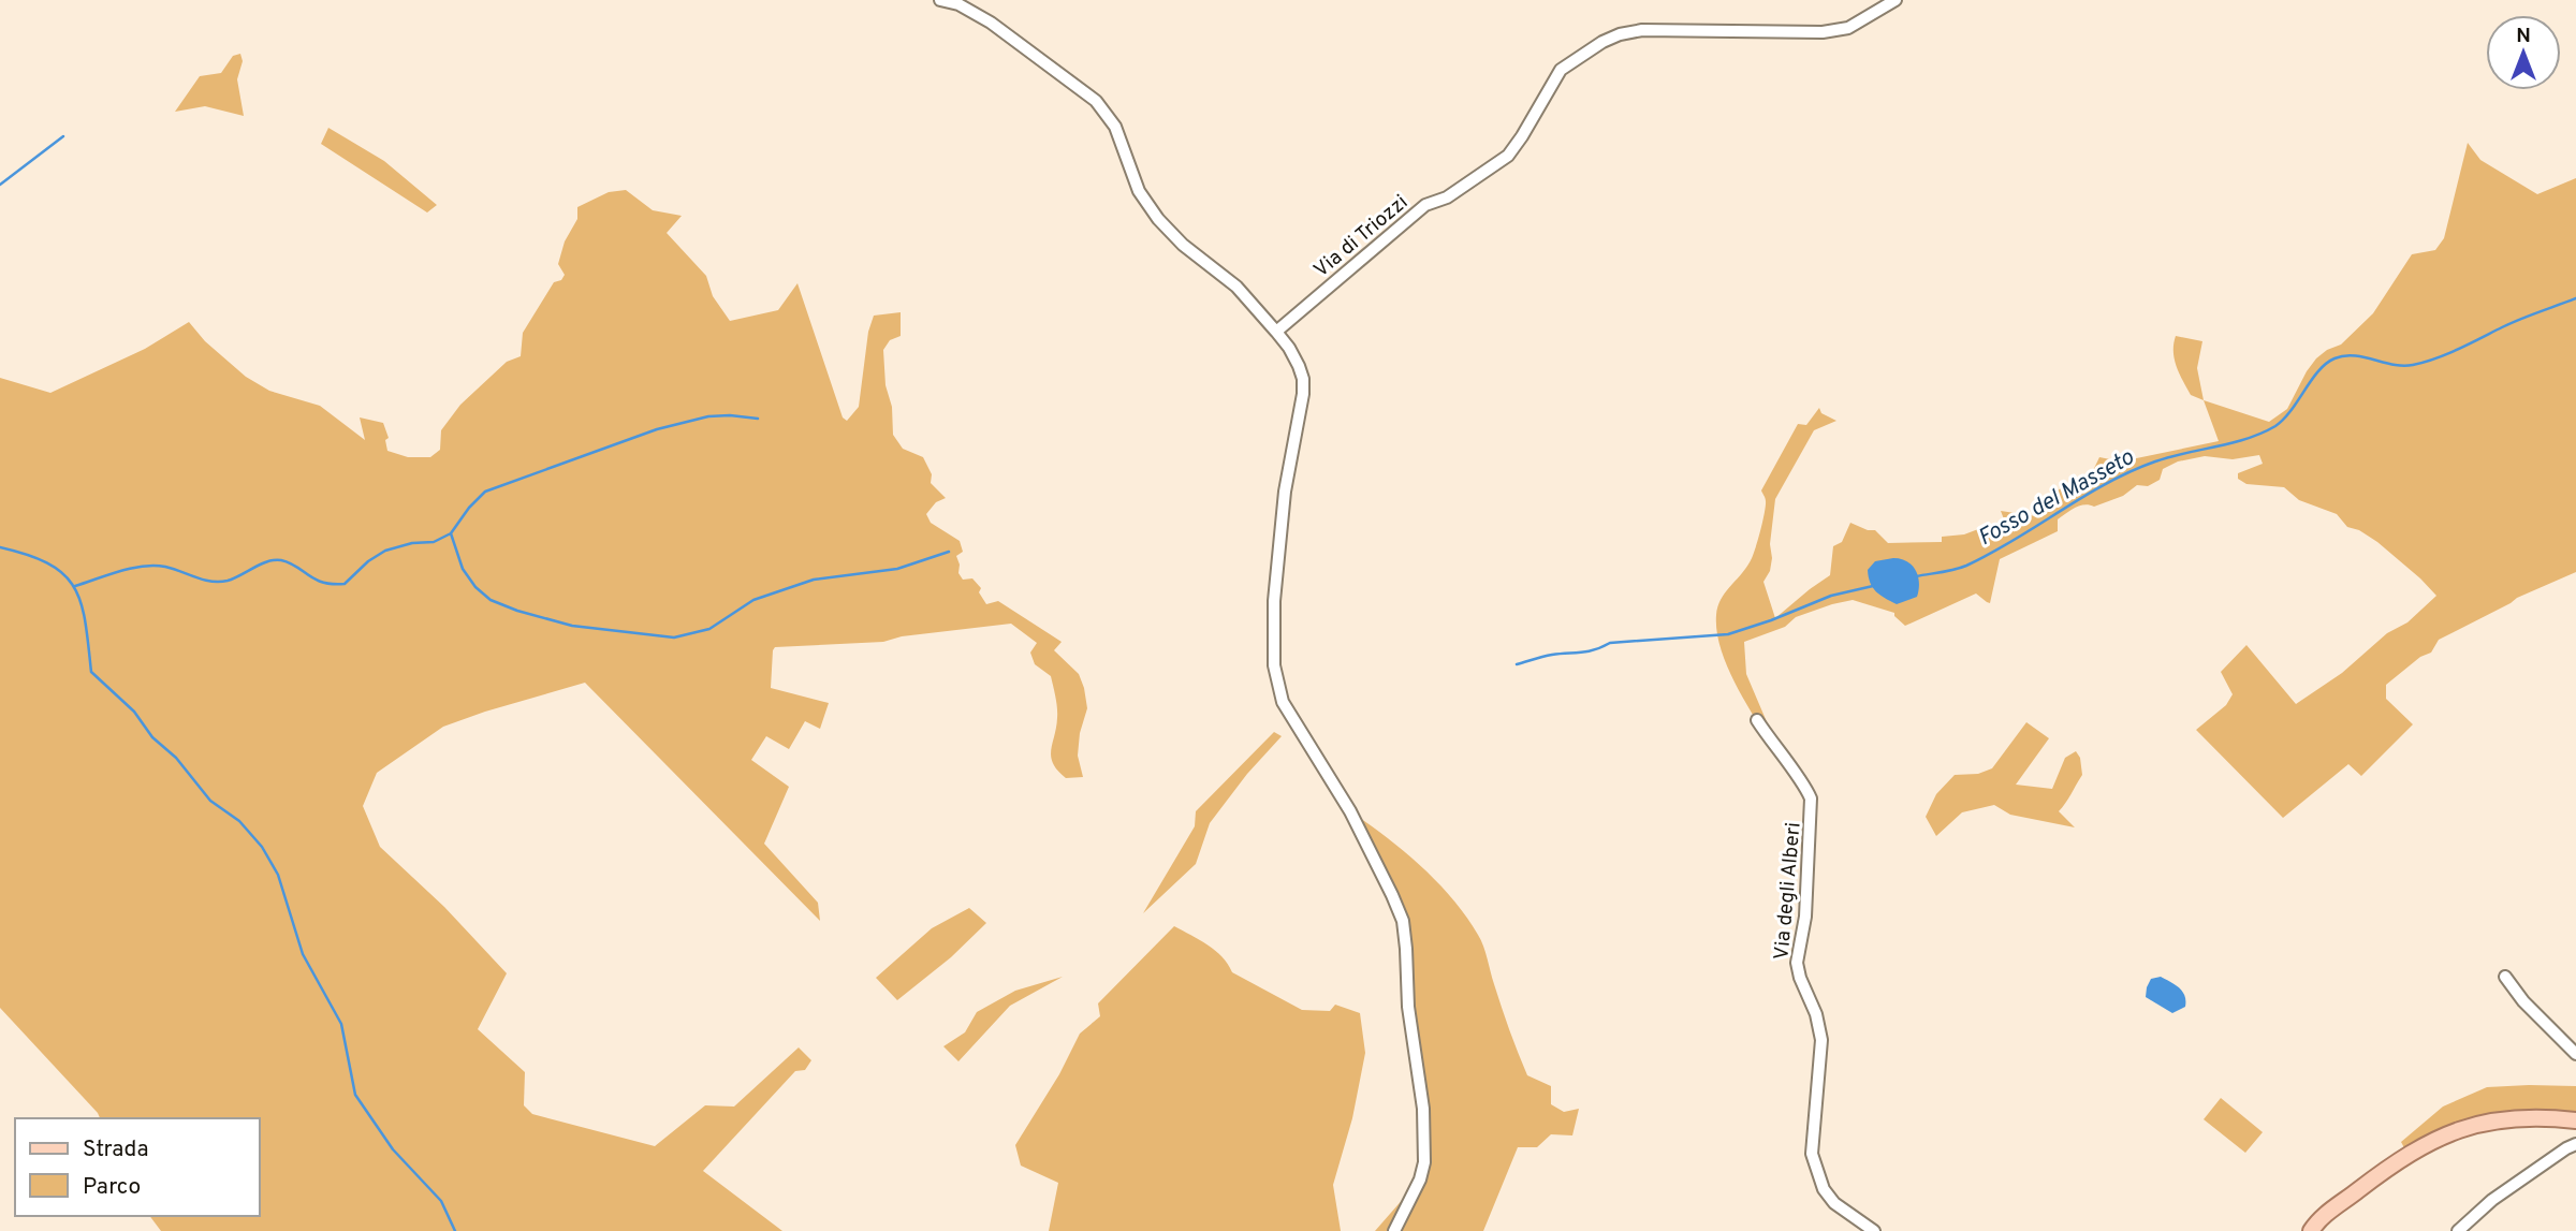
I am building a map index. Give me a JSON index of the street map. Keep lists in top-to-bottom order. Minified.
{"streets":{"street":["Via di Triozzi","Via degli Alberi"]},"water":["Fosso del Masseto"],"legend":["Strada","Parco"],"north":"top"}
